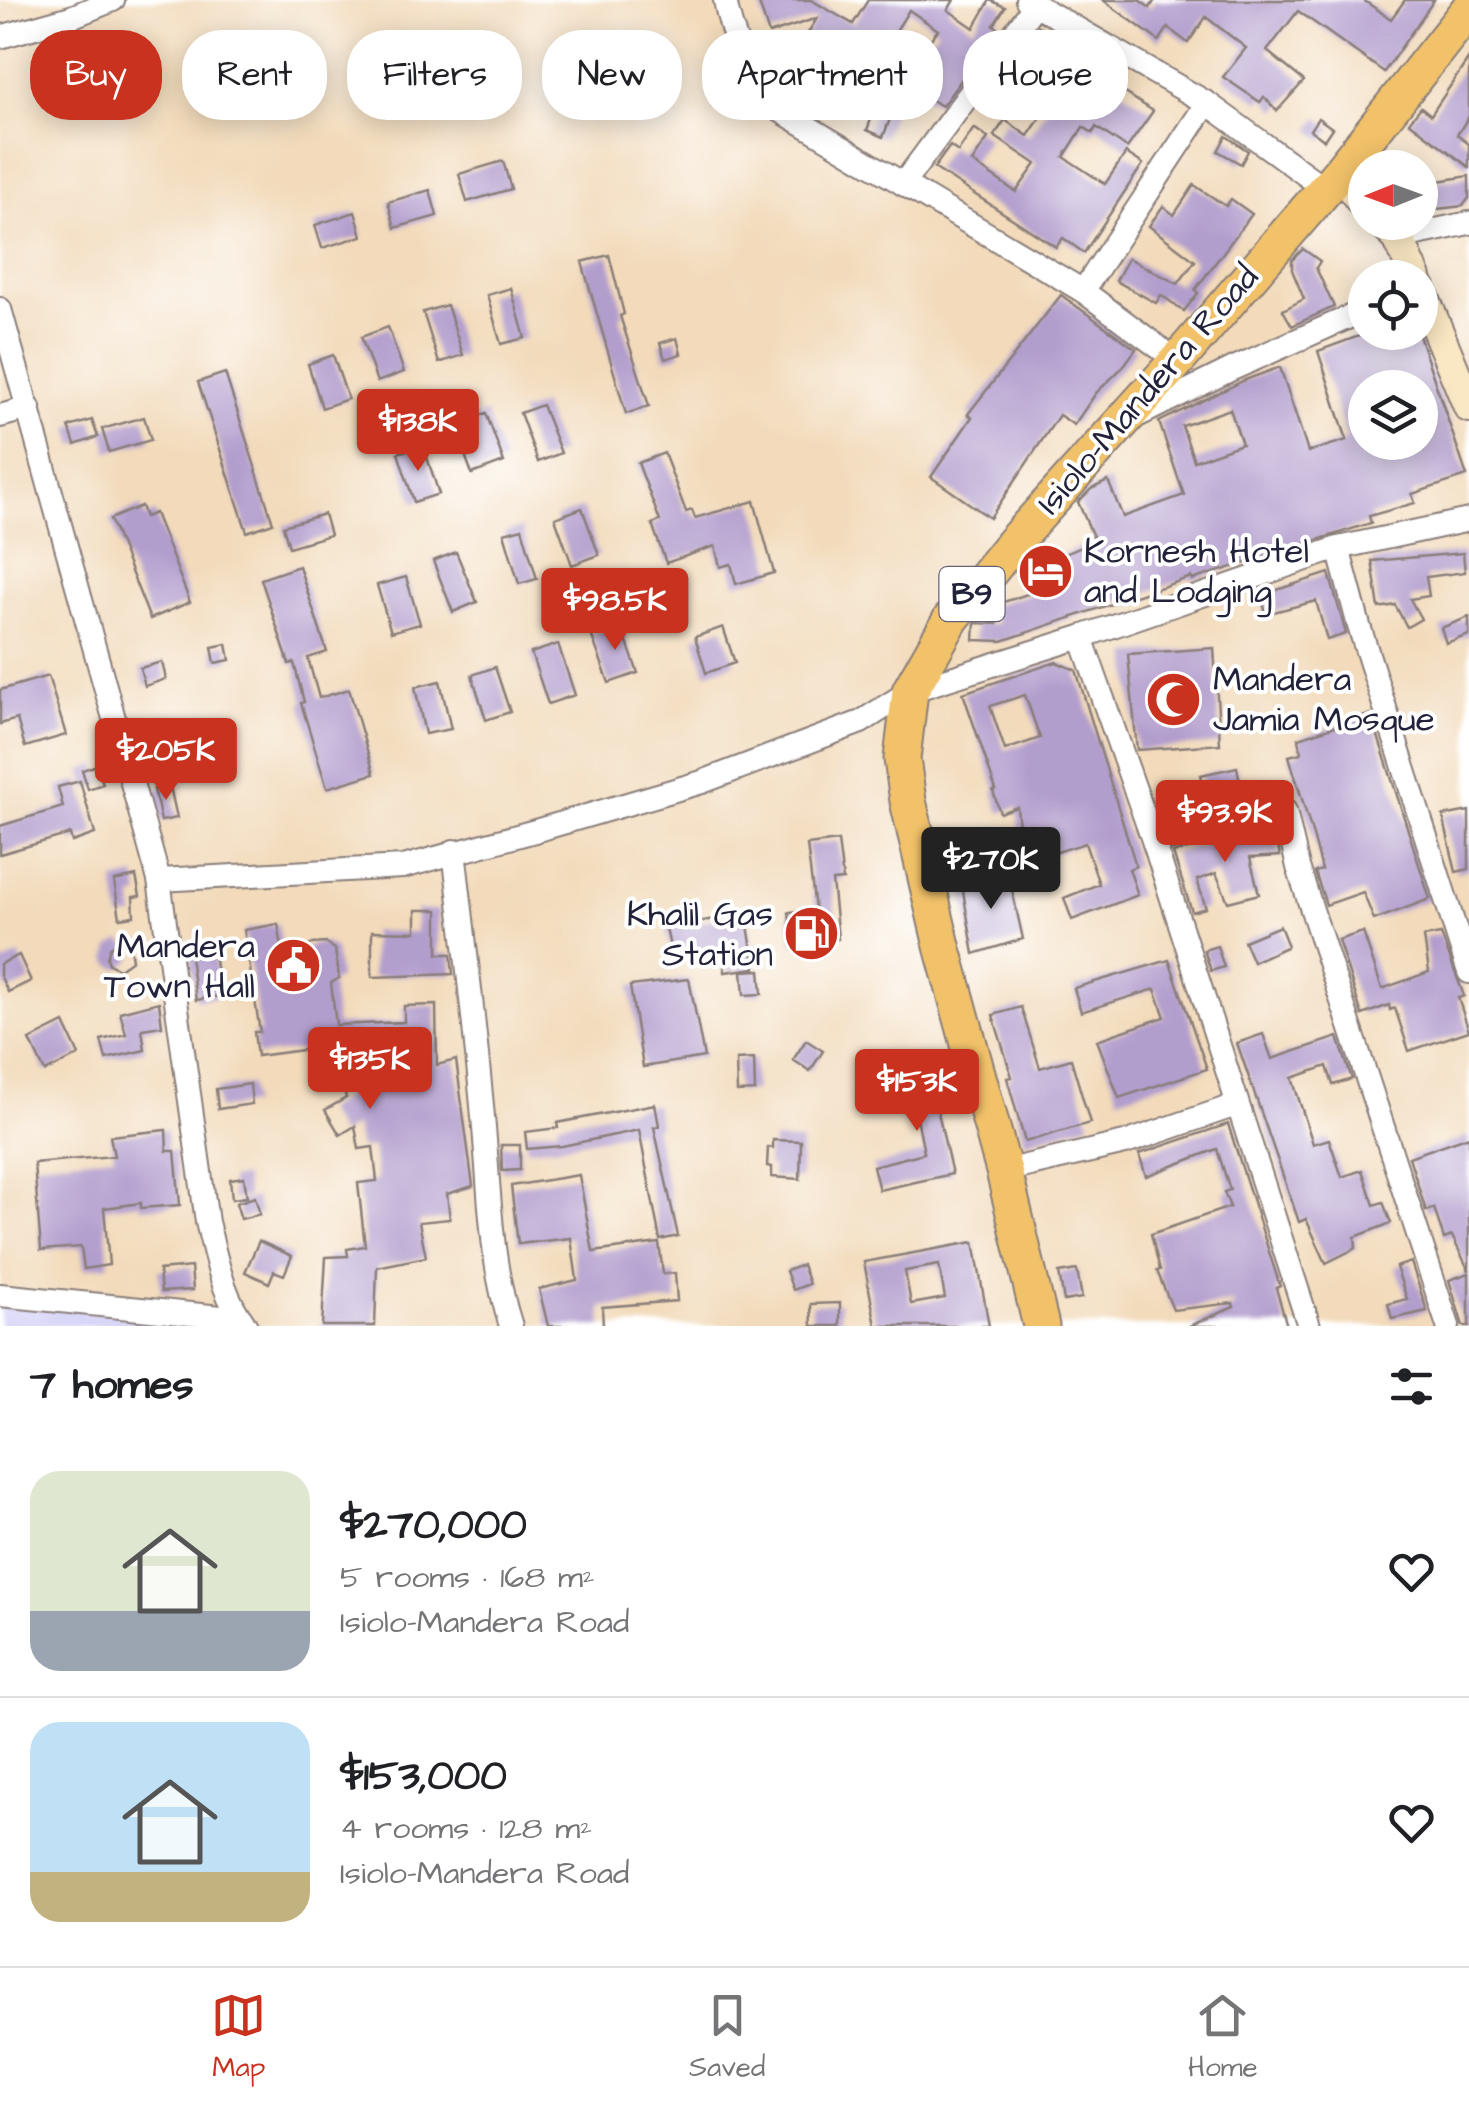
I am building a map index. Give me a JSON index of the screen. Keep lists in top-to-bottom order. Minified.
{"streets":{"highway":["Isiolo-Mandera Road","B9"]},"places":{"hotel":["Kornesh Hotel and Lodging"],"mosque":["Mandera Jamia Mosque"],"fuel station":["Khalil Gas Station"],"public building":["Mandera Town Hall"]},"north":"left","page":{"chip":["Buy","Rent","Filters","New","Apartment","House"],"price":["$138K","$98.5K","$205K","$93.9K","$270K","$135K","$153K"],"heading":"7 homes","list":[{"name":"$270,000","note":"5 rooms · 168 m² · Isiolo-Mandera Road"},{"name":"$153,000","note":"4 rooms · 128 m² · Isiolo-Mandera Road"}],"tabs":["Map","Saved","Home"]}}
